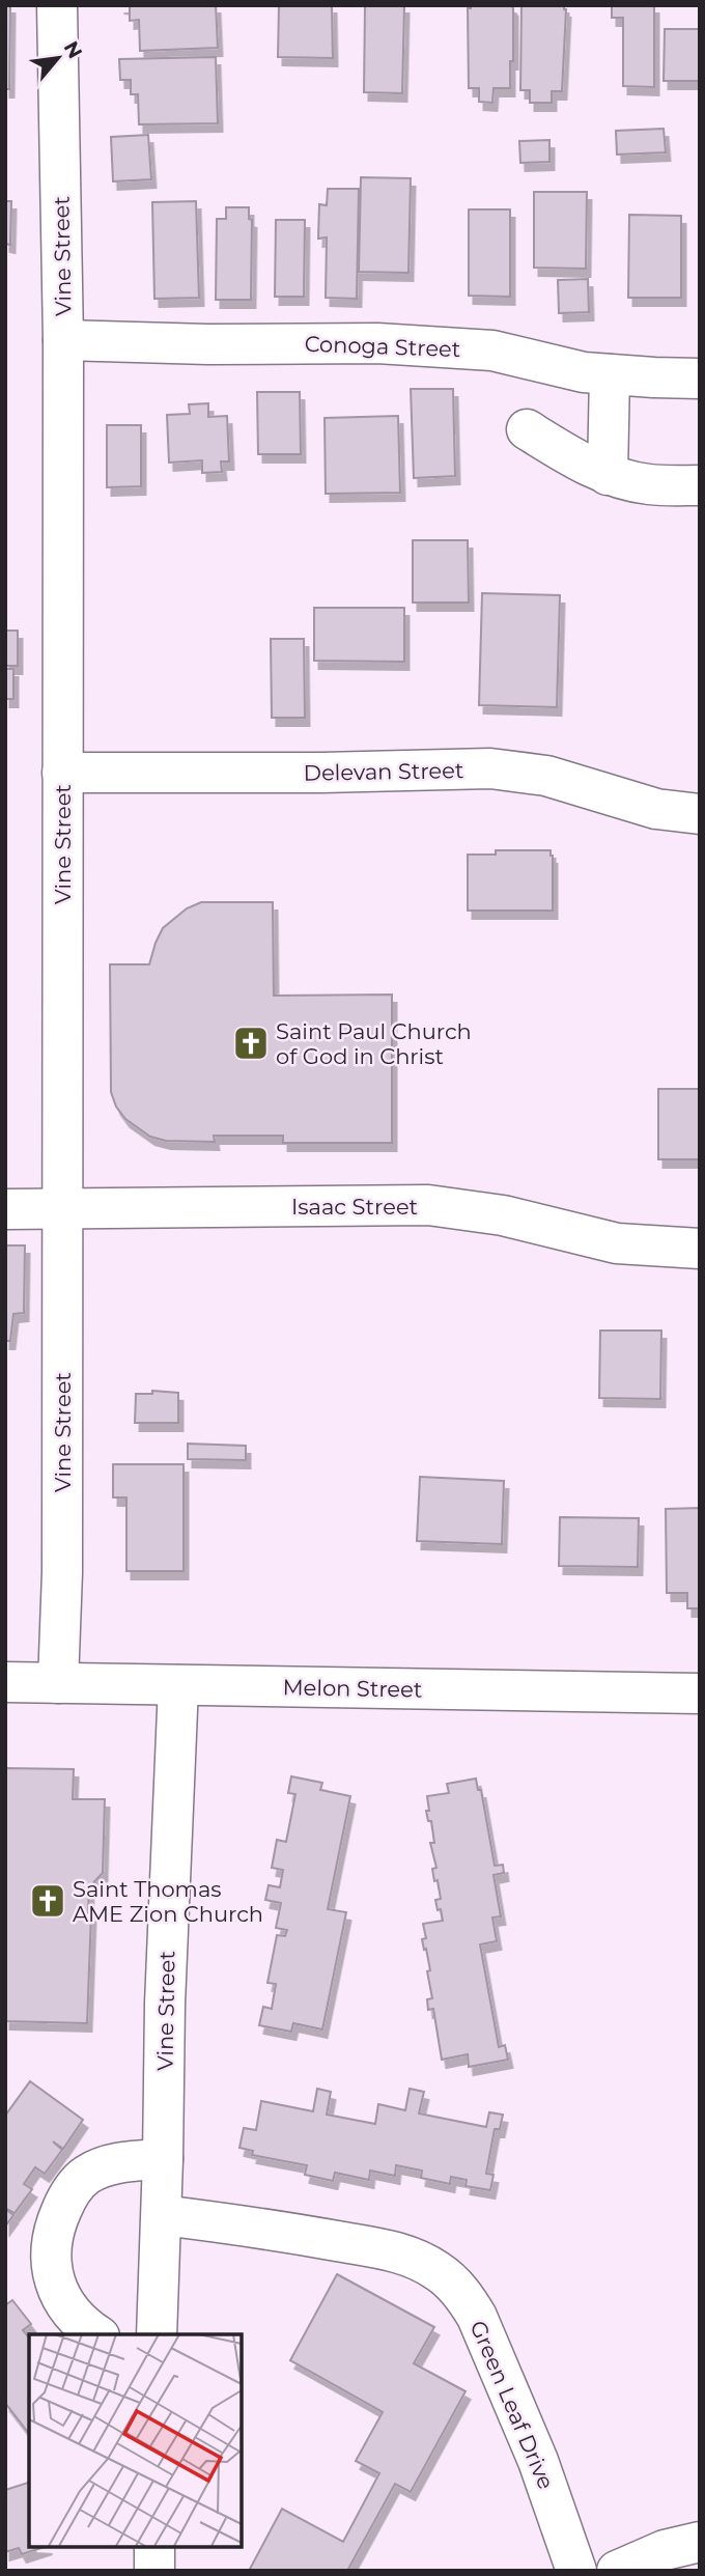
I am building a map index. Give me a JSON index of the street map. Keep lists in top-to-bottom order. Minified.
{"streets":{"street":["Vine Street","Conoga Street","Delevan Street","Isaac Street","Melon Street","Green Leaf Drive"]},"crossings":[["Vine Street","Conoga Street"],["Vine Street","Delevan Street"],["Vine Street","Isaac Street"],["Vine Street","Melon Street"],["Vine Street","Green Leaf Drive"]],"places":{"church":["Saint Paul Church of God in Christ","Saint Thomas AME Zion Church"]},"north":"top right"}
